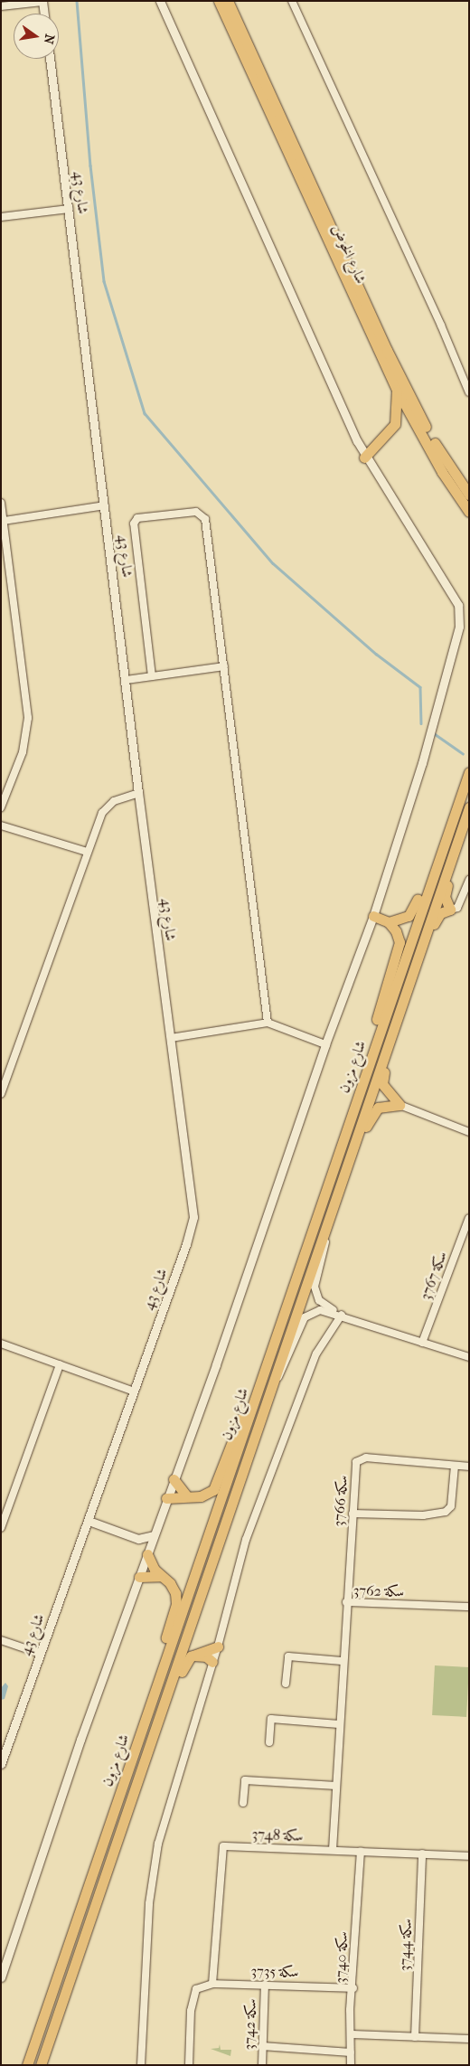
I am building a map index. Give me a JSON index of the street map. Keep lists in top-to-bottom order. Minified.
{"streets":{"main road":["شارع الخوض","شارع مزون"],"street":["شارع 43","سكة 3767","سكة 3766","سكة 3762","سكة 3748","سكة 3744","سكة 3740","سكة 3735","سكة 3742"]},"crossings":[["سكة 3766","سكة 3762"],["سكة 3762","سكة 3748"],["سكة 3748","سكة 3744"],["سكة 3748","سكة 3740"],["سكة 3748","سكة 3735"],["سكة 3740","سكة 3735"],["سكة 3735","سكة 3742"]],"north":"right"}
